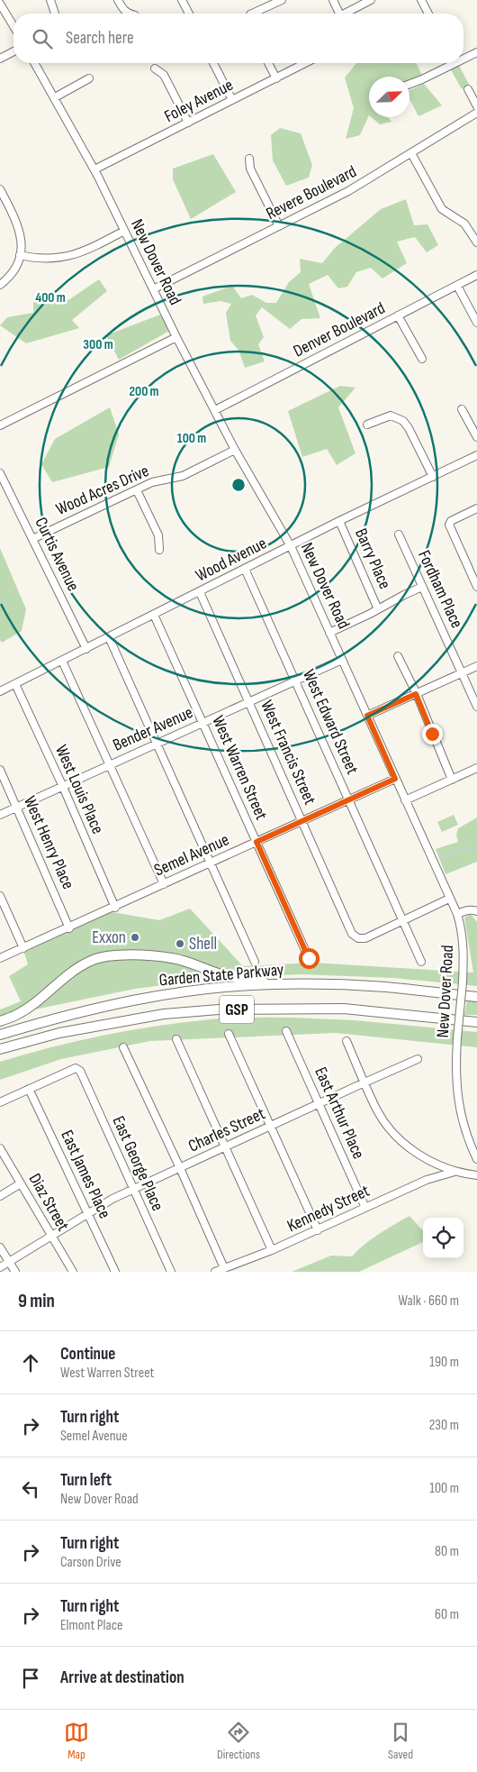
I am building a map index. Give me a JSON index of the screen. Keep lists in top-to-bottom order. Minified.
{"streets":{"highway":["Garden State Parkway","GSP"],"street":["Foley Avenue","Revere Boulevard","New Dover Road","Denver Boulevard","Wood Acres Drive","Curtis Avenue","Barry Place","Wood Avenue","Fordham Place","West Edward Street","Bender Avenue","West Francis Street","West Warren Street","West Louis Place","West Henry Place","Semel Avenue","East Arthur Place","Charles Street","East George Place","East James Place","Diaz Street","Kennedy Street"]},"crossings":[["Foley Avenue","New Dover Road"],["Revere Boulevard","New Dover Road"],["New Dover Road","Denver Boulevard"],["New Dover Road","Wood Acres Drive"],["New Dover Road","Wood Avenue"],["New Dover Road","Bender Avenue"],["New Dover Road","Semel Avenue"],["Wood Acres Drive","Curtis Avenue"],["Curtis Avenue","Wood Avenue"],["Barry Place","Wood Avenue"],["Wood Avenue","West Edward Street"],["Wood Avenue","West Francis Street"],["Wood Avenue","West Warren Street"],["Wood Avenue","West Louis Place"],["West Edward Street","Bender Avenue"],["West Edward Street","West Francis Street"],["West Edward Street","Semel Avenue"],["Bender Avenue","West Francis Street"],["Bender Avenue","West Warren Street"],["Bender Avenue","West Louis Place"],["Bender Avenue","West Henry Place"],["West Francis Street","Semel Avenue"],["West Warren Street","Semel Avenue"],["West Louis Place","Semel Avenue"],["West Henry Place","Semel Avenue"],["East Arthur Place","Charles Street"],["East Arthur Place","Kennedy Street"],["Charles Street","East George Place"],["Charles Street","East James Place"],["Charles Street","Diaz Street"],["East George Place","East James Place"]],"places":["Exxon","Shell"],"north":"top right","page":{"search":"Search here","heading":["9 min","Walk · 660 m"],"list":[["Continue","West Warren Street","190 m"],["Turn right","Semel Avenue","230 m"],["Turn left","New Dover Road","100 m"],["Turn right","Carson Drive","80 m"],["Turn right","Elmont Place","60 m"],"Arrive at destination"],"nav":["Map","Directions","Saved"]},"rings":["400 m","300 m","200 m","100 m"]}
